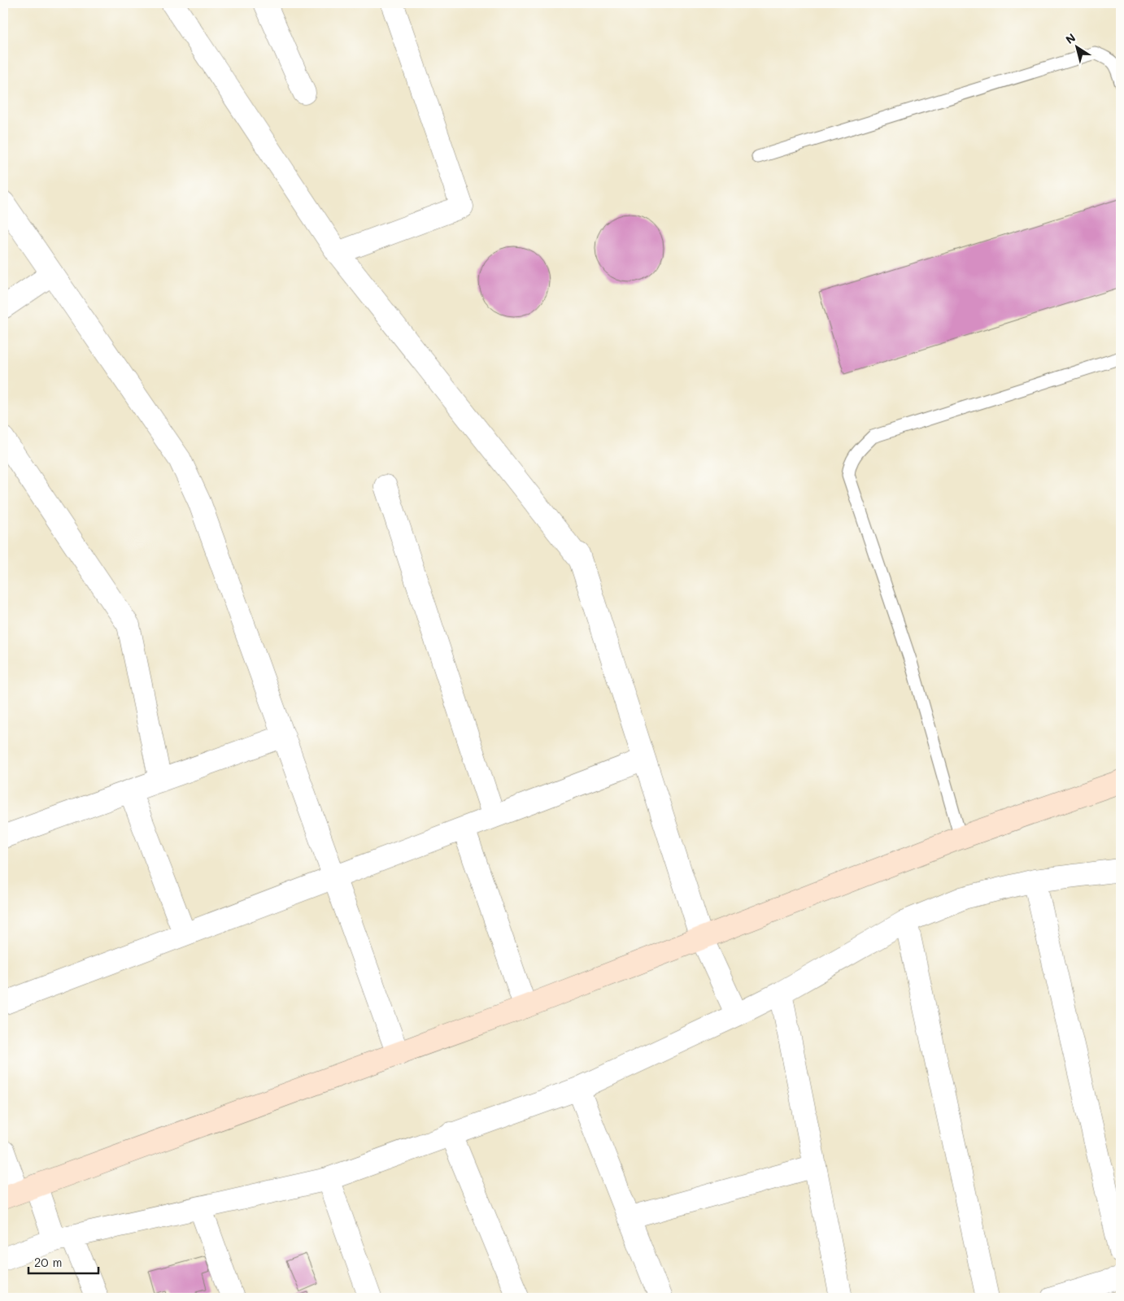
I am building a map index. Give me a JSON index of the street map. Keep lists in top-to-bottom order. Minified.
{"scale_bar":"20 m","north":"top left"}
